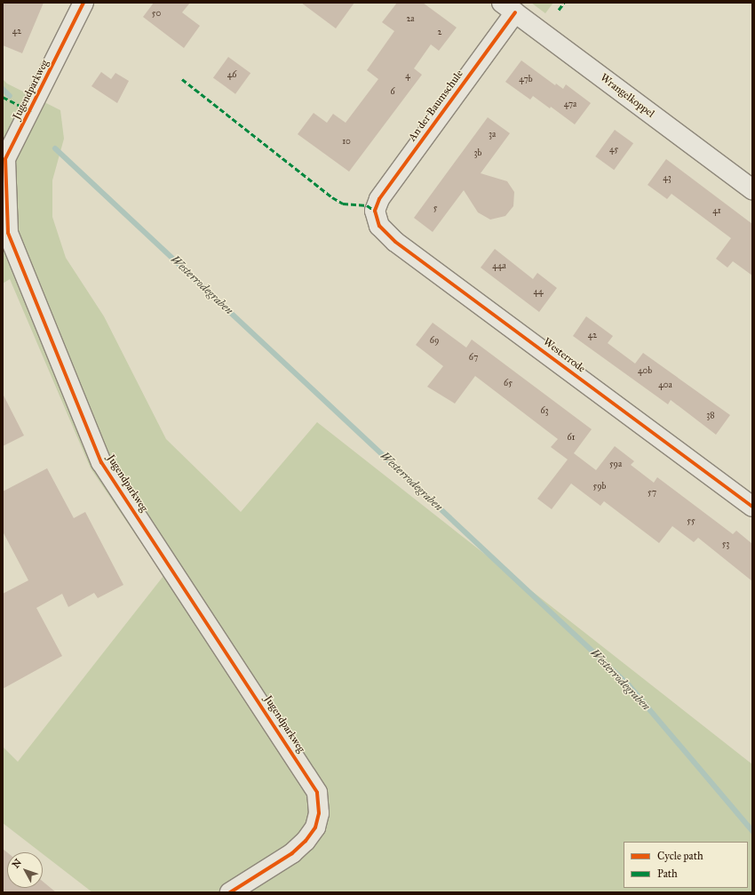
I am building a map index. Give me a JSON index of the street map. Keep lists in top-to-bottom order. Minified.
{"streets":{"street":["Jugendparkweg","Wrangelkoppel","An der Baumschule","Westerrode"]},"crossings":[["Wrangelkoppel","An der Baumschule"],["An der Baumschule","Westerrode"]],"water":["Westerrodegraben"],"house_numbers":["50","2a","42","2","46","4","47b","6","47a","3a","10","45","3b","43","5","41","44a","44","42","69","67","40b","65","40a","63","38","61","59a","59b","57","55","53"],"legend":["Cycle path","Path"],"north":"top left"}
